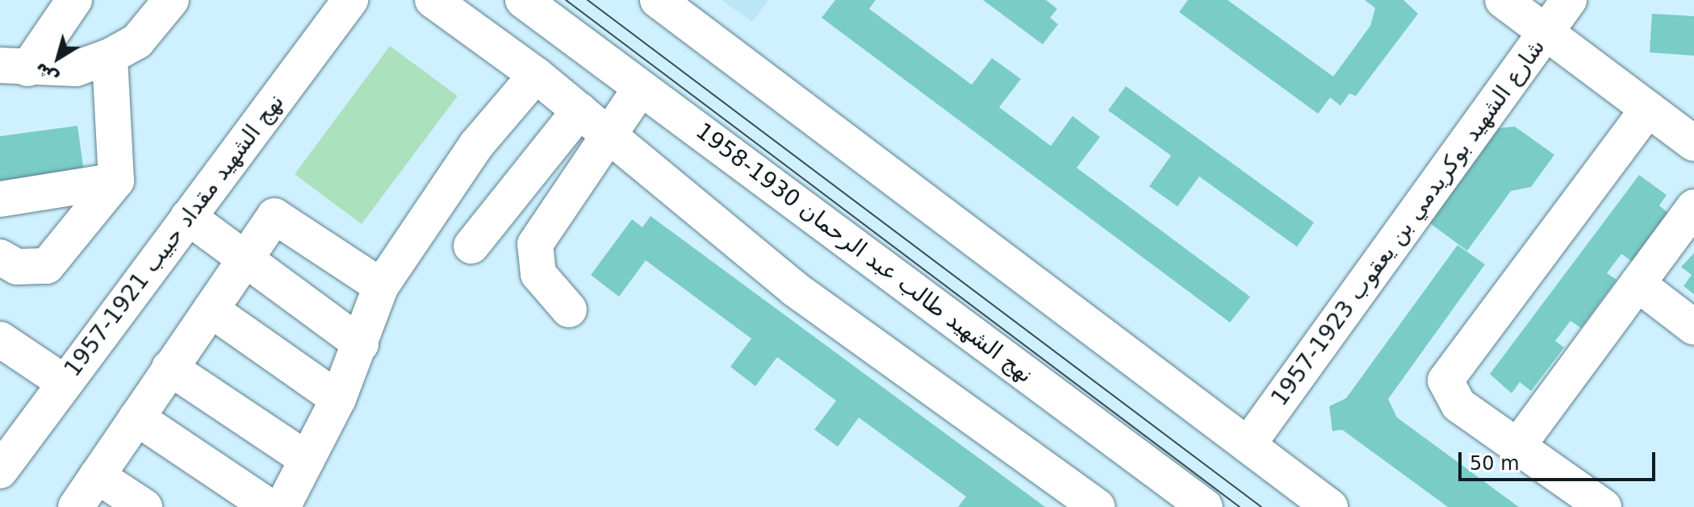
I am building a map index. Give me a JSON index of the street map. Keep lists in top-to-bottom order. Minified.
{"streets":{"street":["شارع الشهيد بوكريدمي بن يعقوب 1923-1957","نهج الشهيد مقداد حبيب 1921-1957","نهج الشهيد طالب عبد الرحمان 1930-1958"]},"scale_bar":"50 m","north":"bottom left"}
